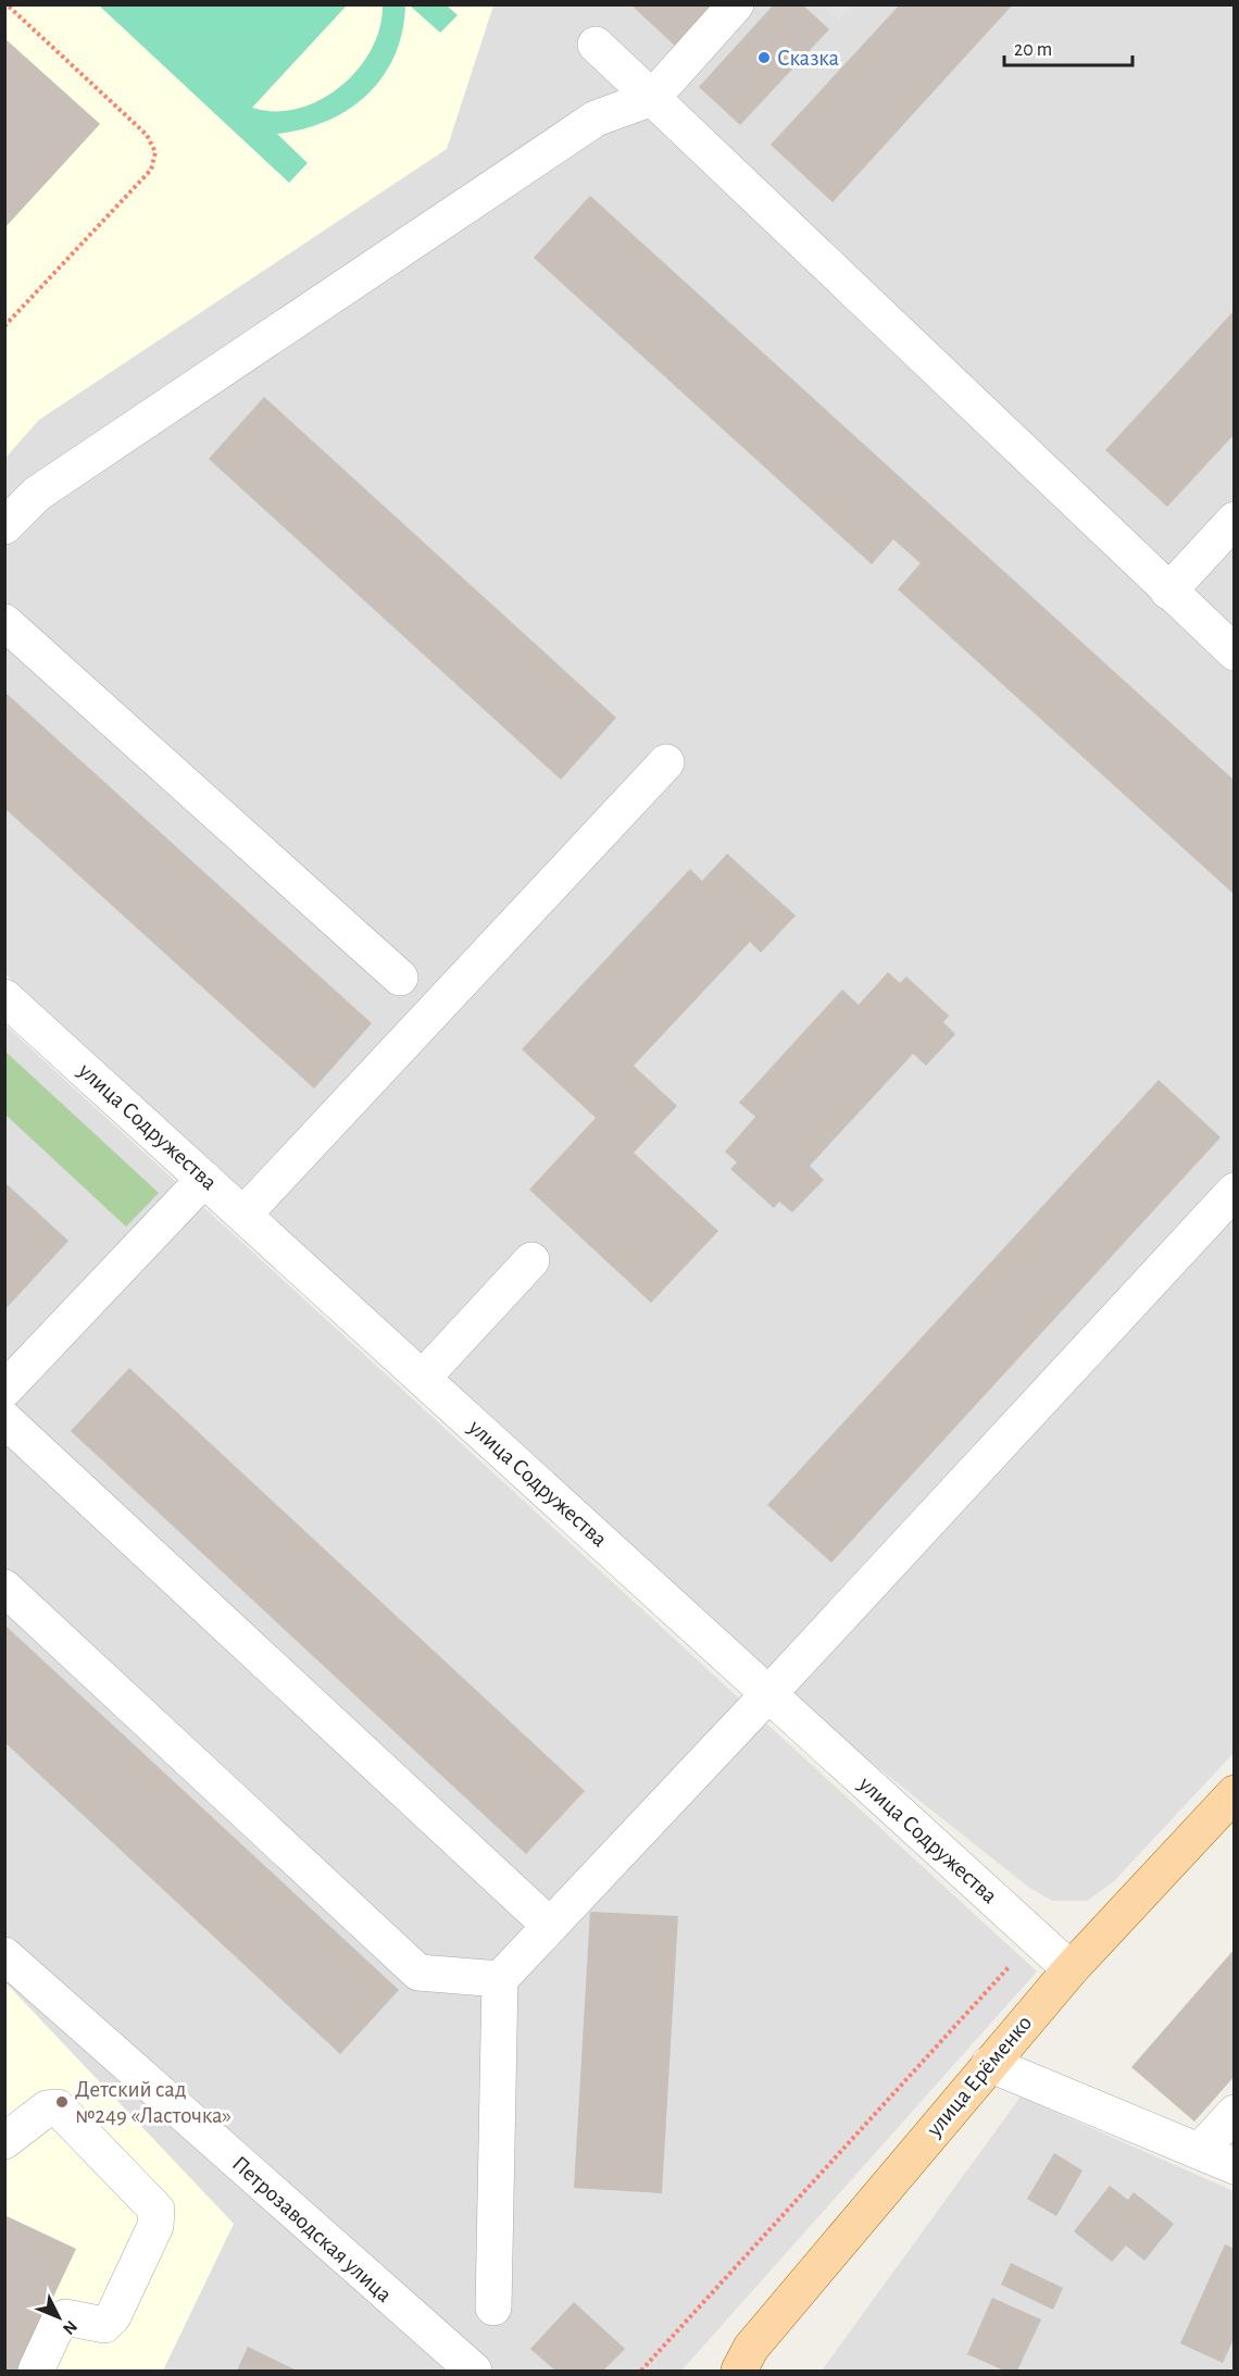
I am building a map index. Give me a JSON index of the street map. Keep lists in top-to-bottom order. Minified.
{"streets":{"main road":["улица Ерёменко"],"street":["улица Содружества","Петрозаводская улица"]},"crossings":[["улица Содружества","улица Ерёменко"]],"places":["Сказка","Детский сад №249 «Ласточка»"],"scale_bar":"20 m","north":"bottom right"}
